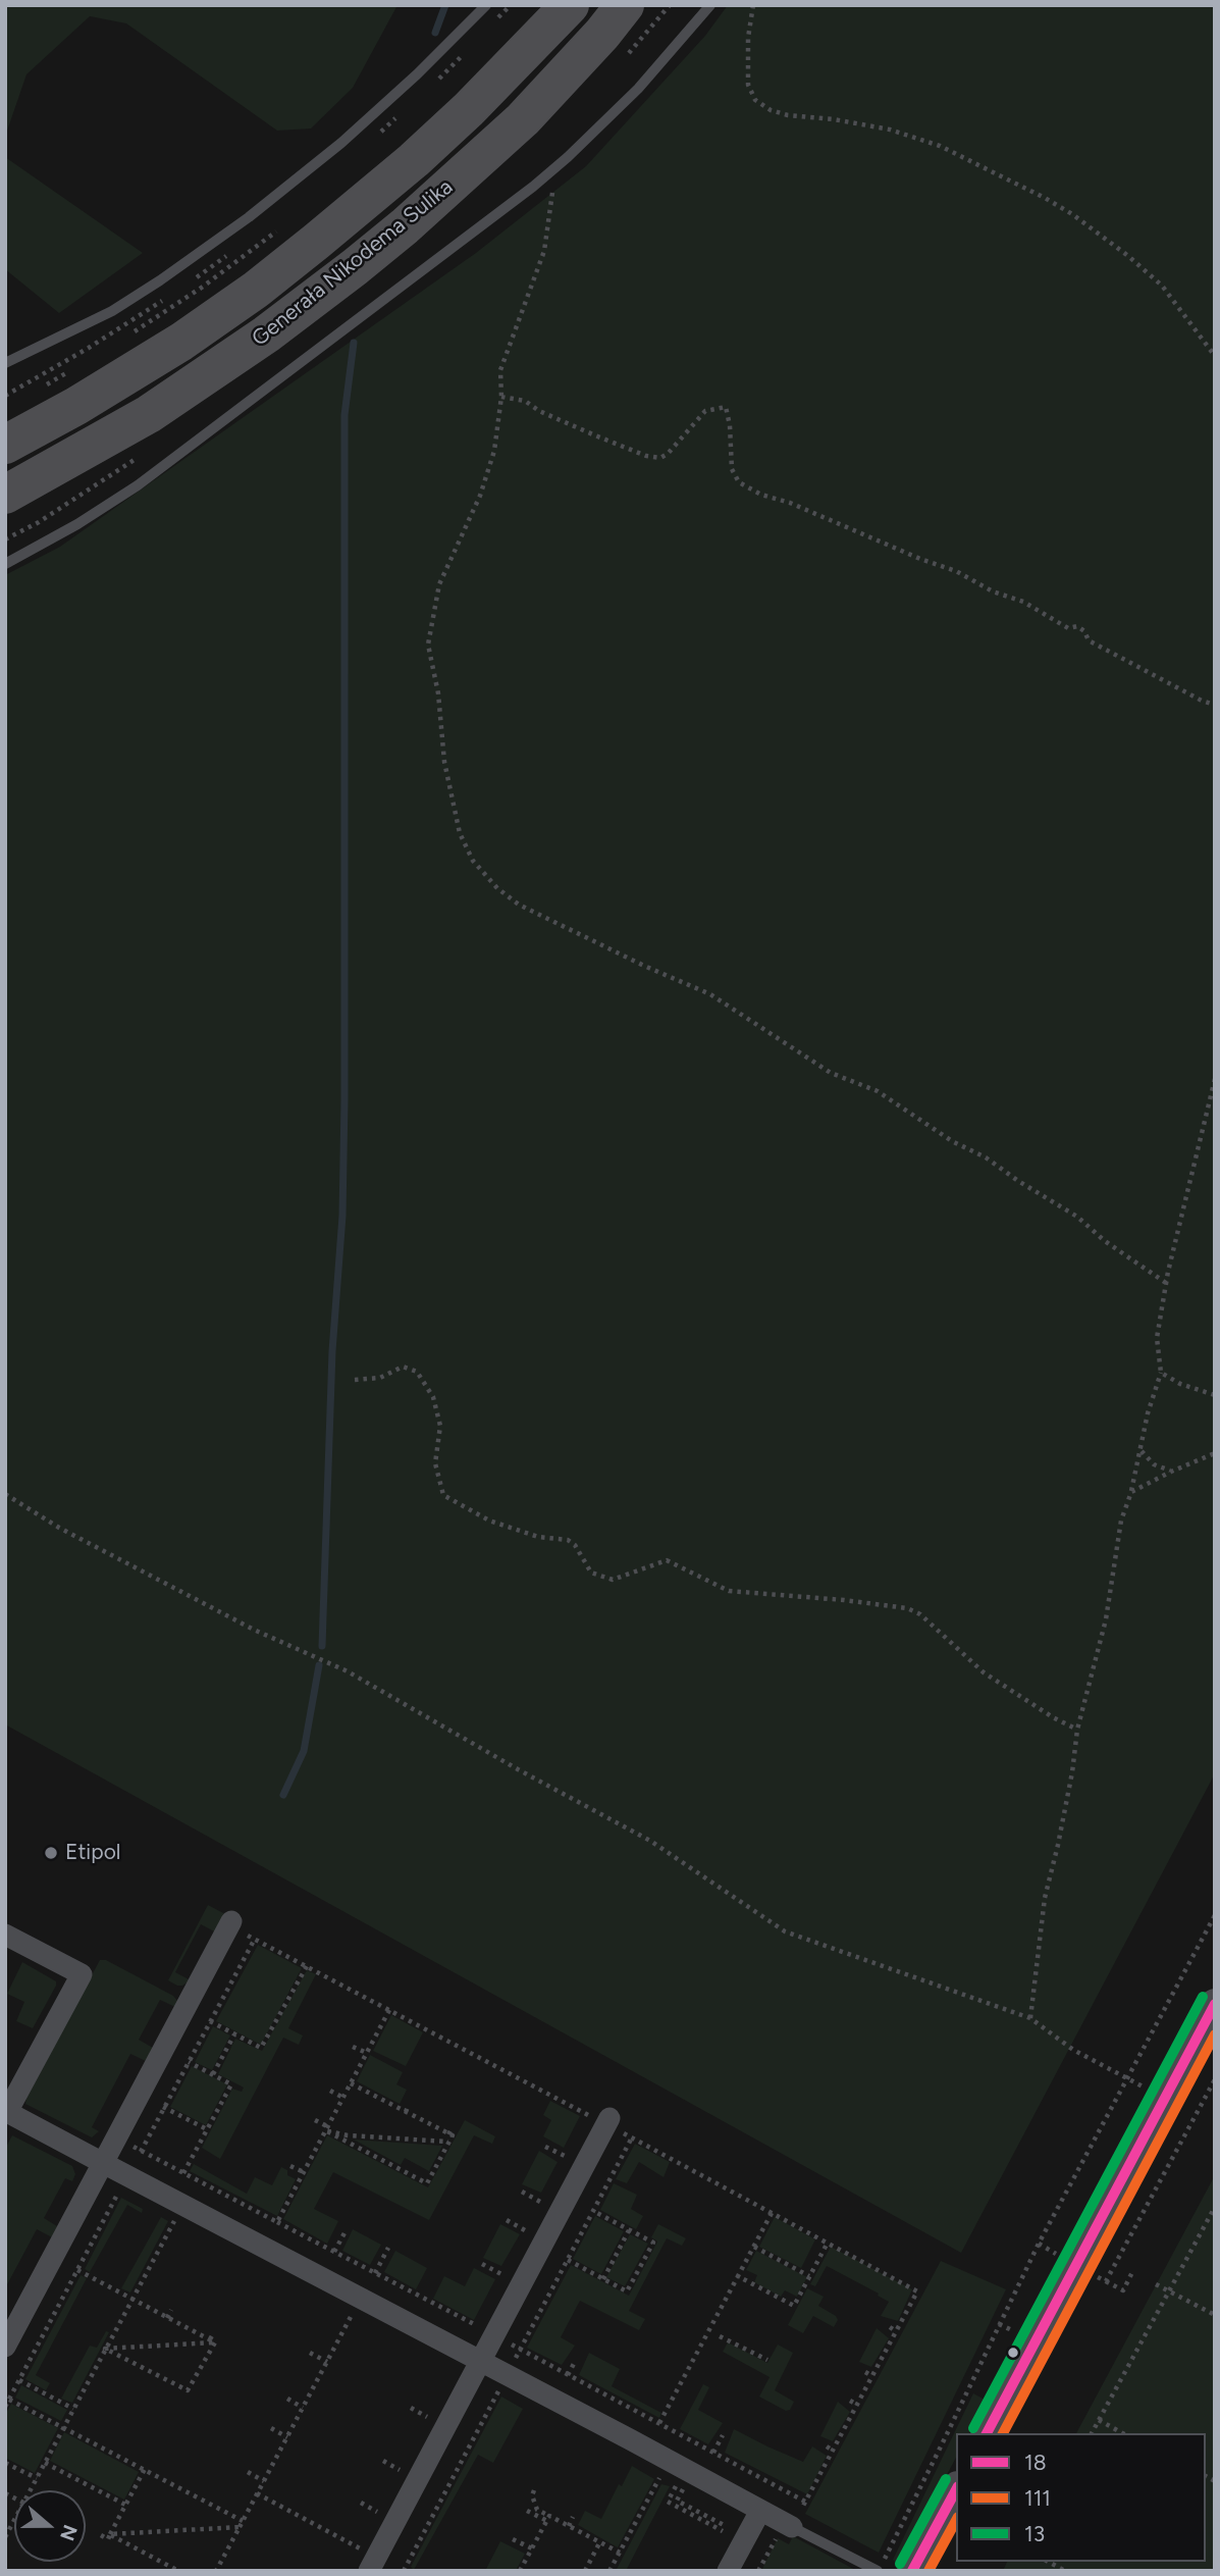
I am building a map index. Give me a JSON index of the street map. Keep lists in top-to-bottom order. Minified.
{"streets":{"highway":["Generała Nikodema Sulika"]},"places":["Etipol"],"lines":["transit line 13","transit line 18","transit line 111"],"legend":["18","111","13"],"north":"right"}
